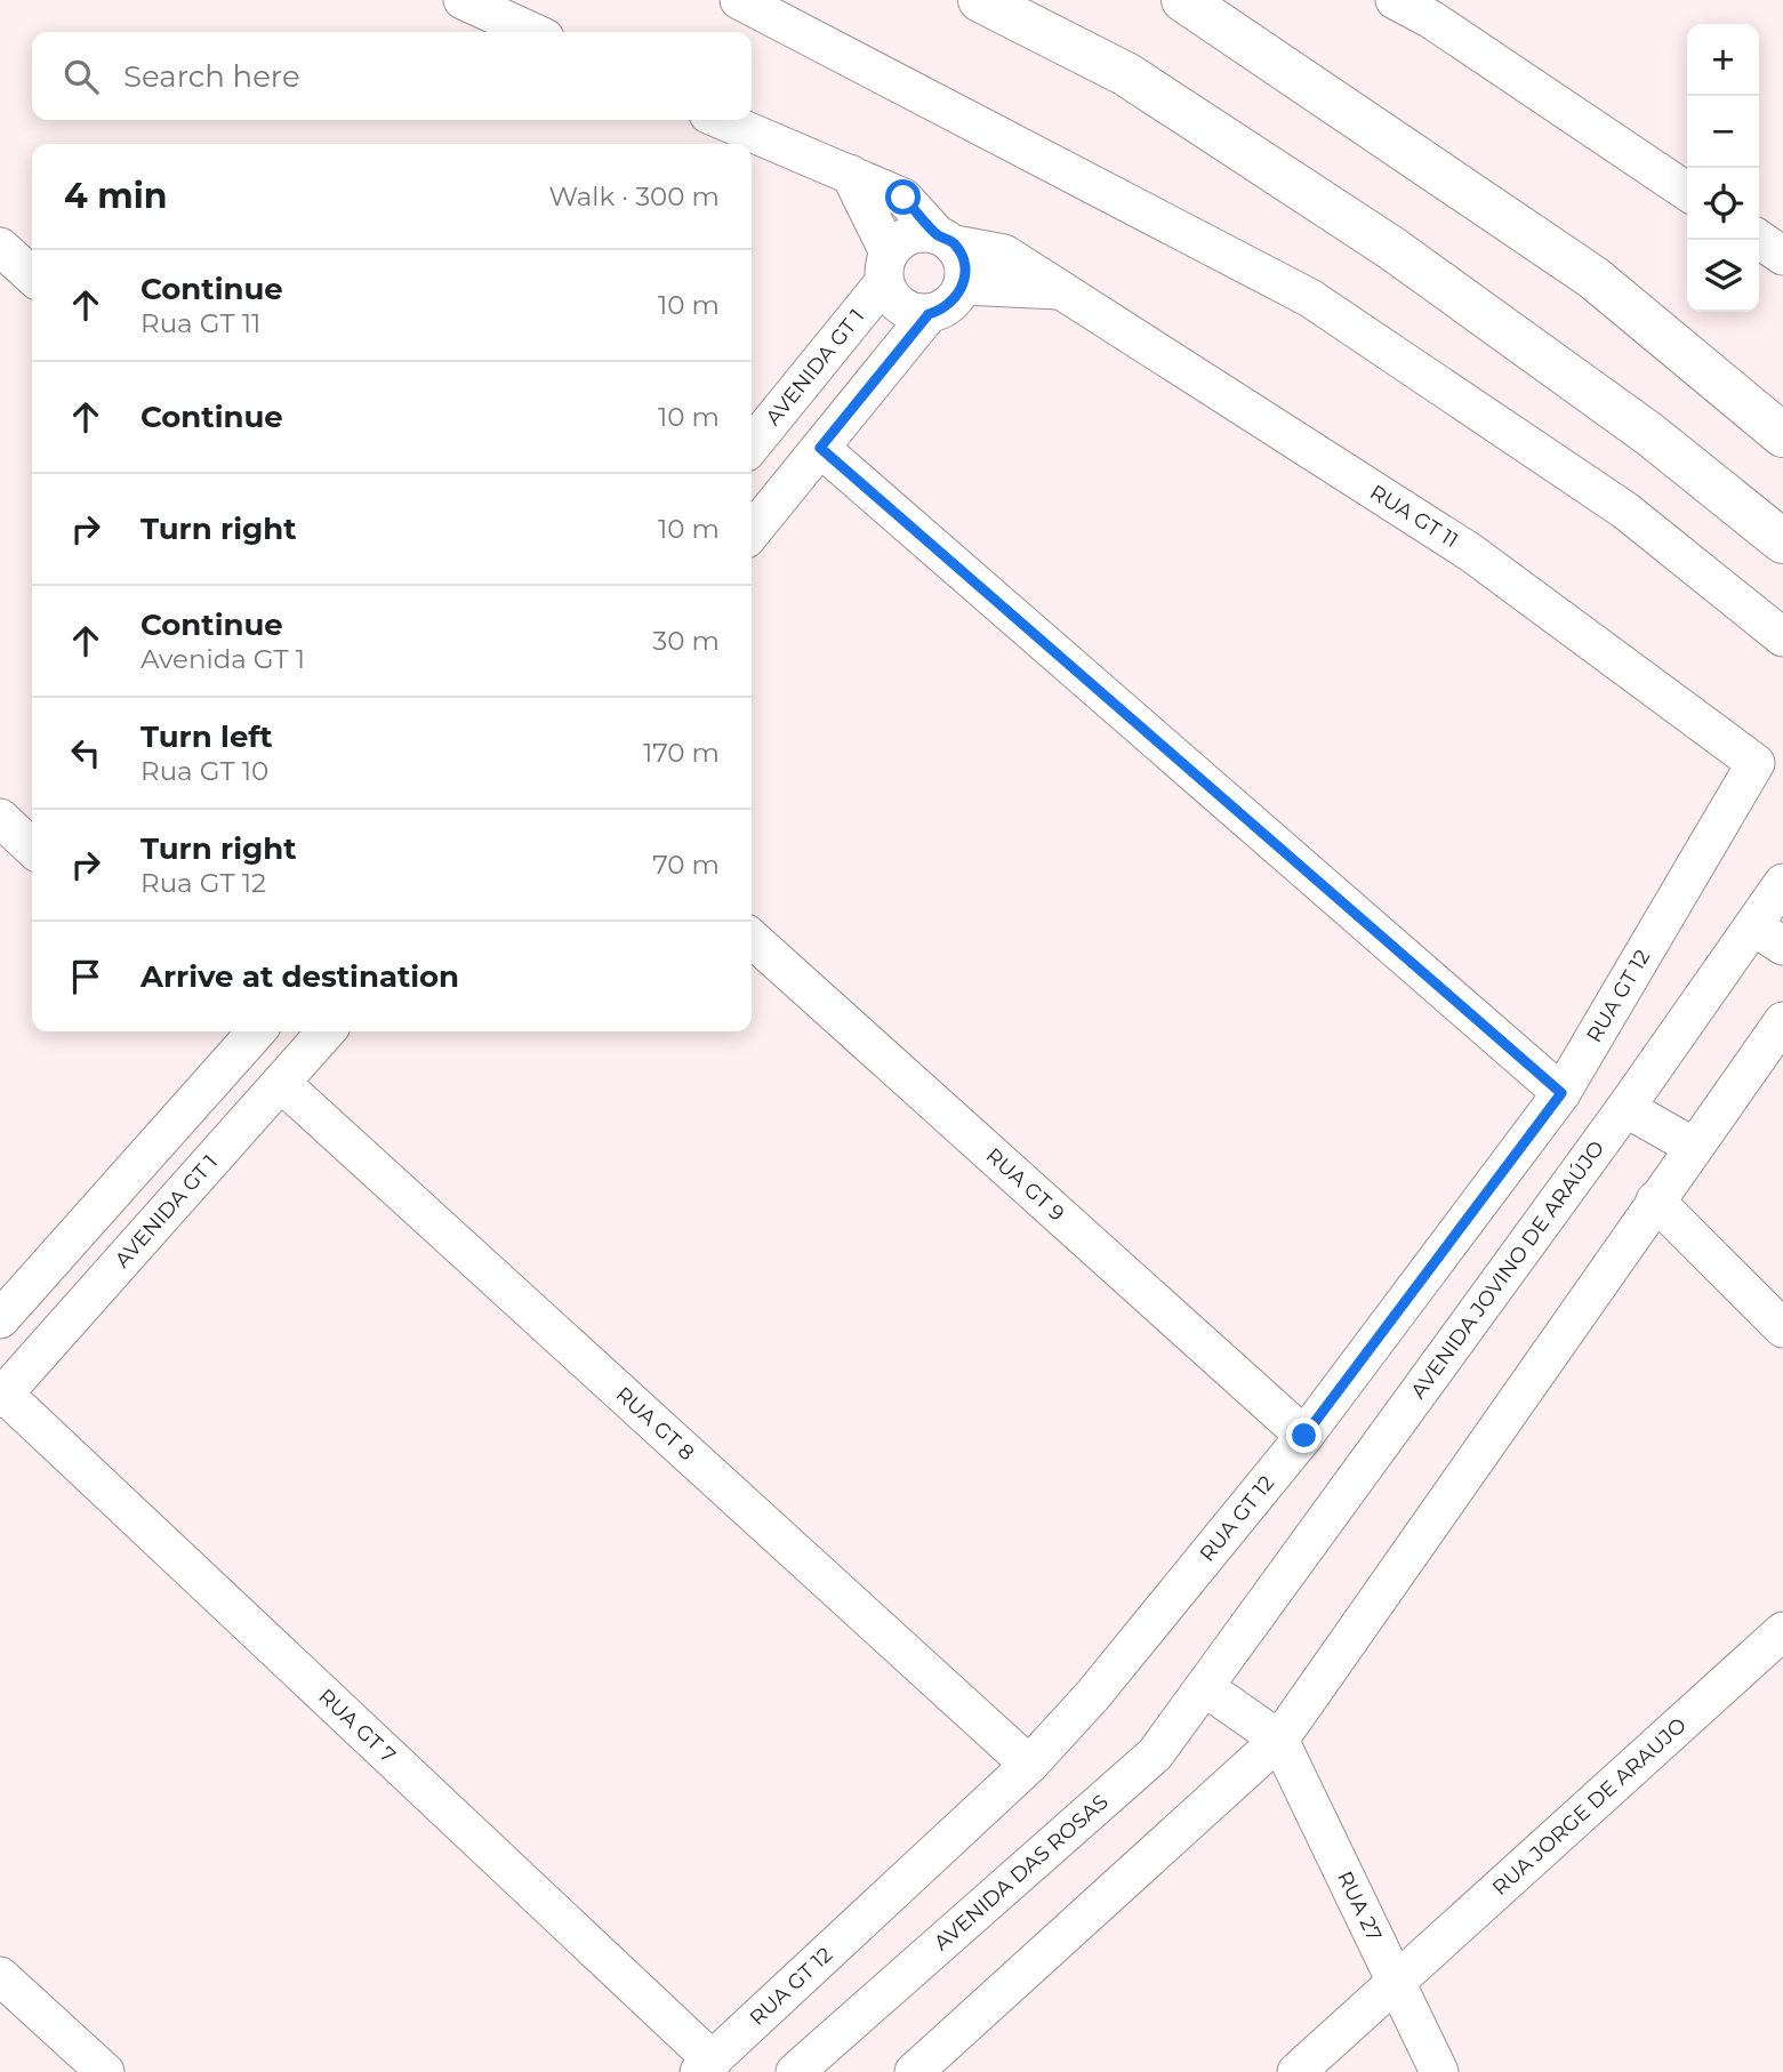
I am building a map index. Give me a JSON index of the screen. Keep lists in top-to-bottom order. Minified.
{"streets":{"street":["AVENIDA GT 1","RUA GT 11","RUA GT 12","RUA GT 9","AVENIDA JOVINO DE ARAÚJO","RUA GT 8","RUA GT 7","RUA JORGE DE ARAUJO","AVENIDA DAS ROSAS","RUA 27"]},"crossings":[["AVENIDA GT 1","RUA GT 11"],["AVENIDA GT 1","RUA GT 8"],["AVENIDA GT 1","RUA GT 7"],["RUA GT 11","RUA GT 12"],["RUA GT 12","RUA GT 9"],["RUA GT 12","RUA GT 8"],["RUA GT 12","RUA GT 7"],["AVENIDA JOVINO DE ARAÚJO","AVENIDA DAS ROSAS"],["RUA JORGE DE ARAUJO","RUA 27"]],"page":{"map_buttons":["+","−"],"search":"Search here","heading":["4 min","Walk · 300 m"],"list":[["Continue","Rua GT 11","10 m"],["Continue","10 m"],["Turn right","10 m"],["Continue","Avenida GT 1","30 m"],["Turn left","Rua GT 10","170 m"],["Turn right","Rua GT 12","70 m"],"Arrive at destination"]}}
